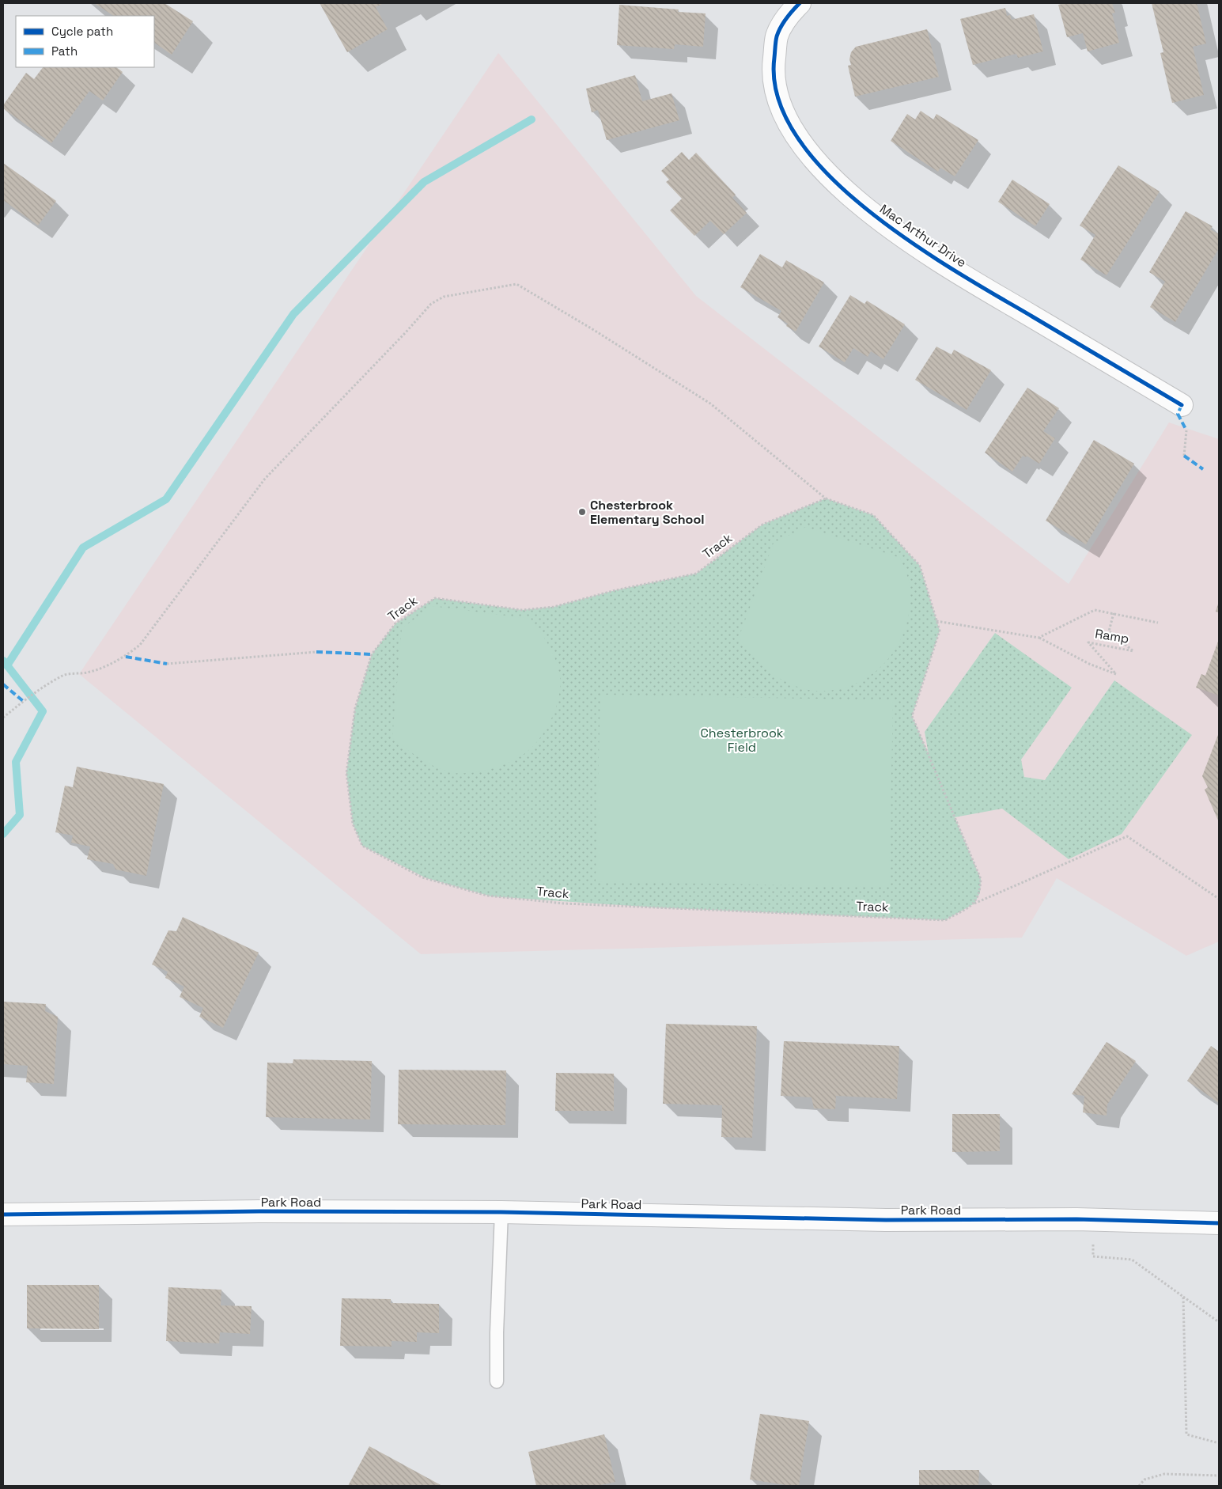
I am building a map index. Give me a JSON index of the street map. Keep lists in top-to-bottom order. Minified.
{"streets":{"street":["Mac Arthur Drive","Park Road"],"path":["Track","Ramp"]},"parks":["Chesterbrook Field"],"places":["Chesterbrook Elementary School"],"legend":["Cycle path","Path"]}
